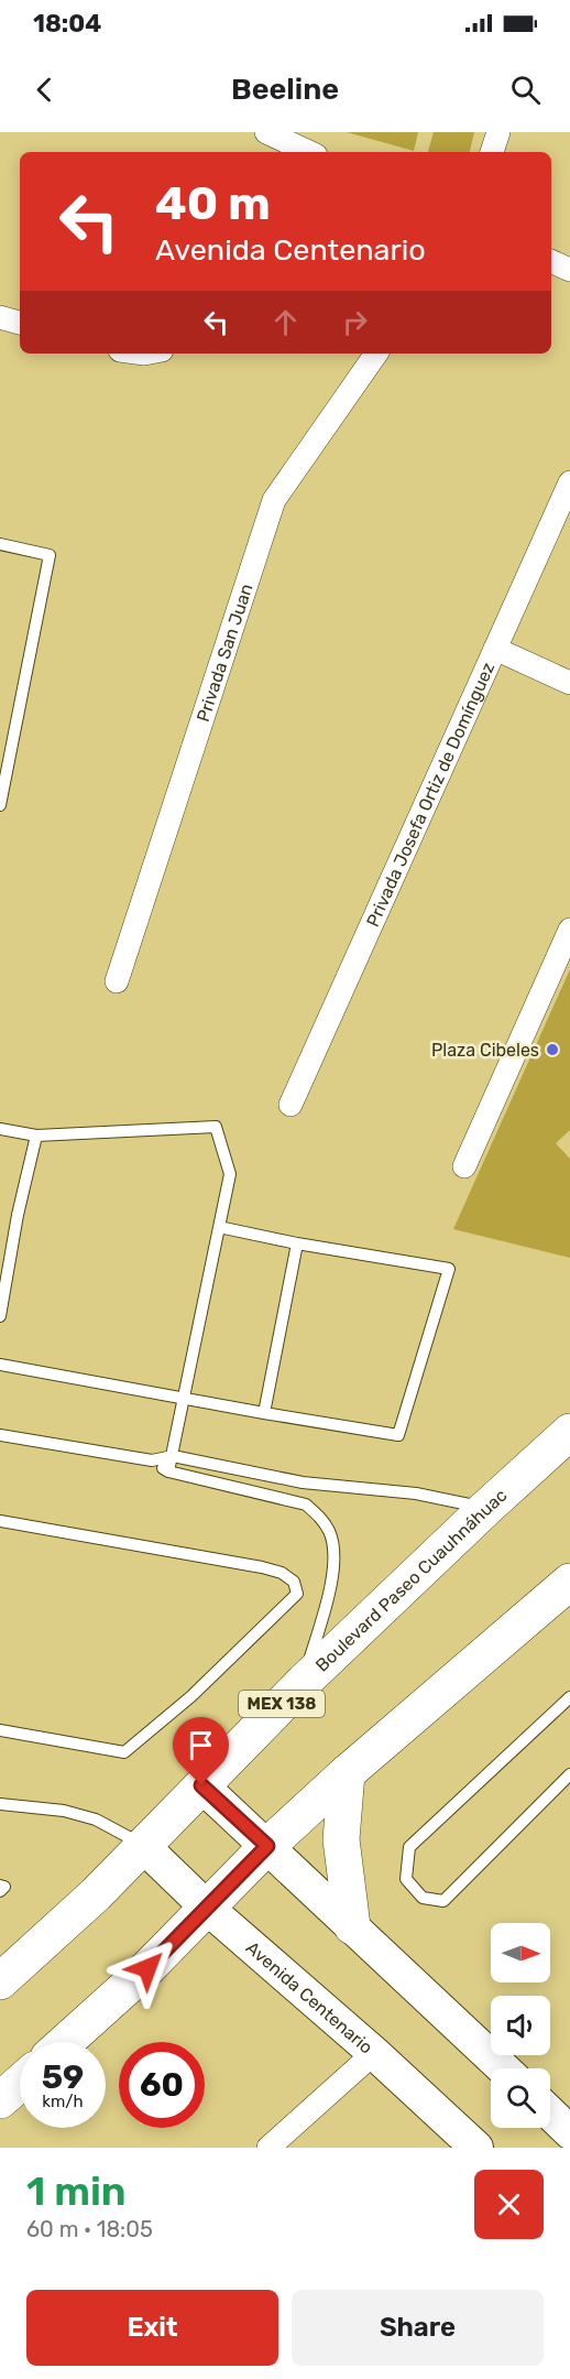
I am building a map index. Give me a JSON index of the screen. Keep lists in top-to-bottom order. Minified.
{"streets":{"main road":["Boulevard Paseo Cuauhnáhuac","MEX 138"],"street":["Privada San Juan","Privada Josefa Ortiz de Domínguez","Avenida Centenario"]},"crossings":[["Boulevard Paseo Cuauhnáhuac","Avenida Centenario"]],"places":["Plaza Cibeles"],"north":"right","page":{"status":"18:04","header":"Beeline","turn":["40 m","Avenida Centenario"],"speed":"59 km/h","limit":"60","heading":["1 min","60 m · 18:05"],"buttons":["Exit","Share"]}}
